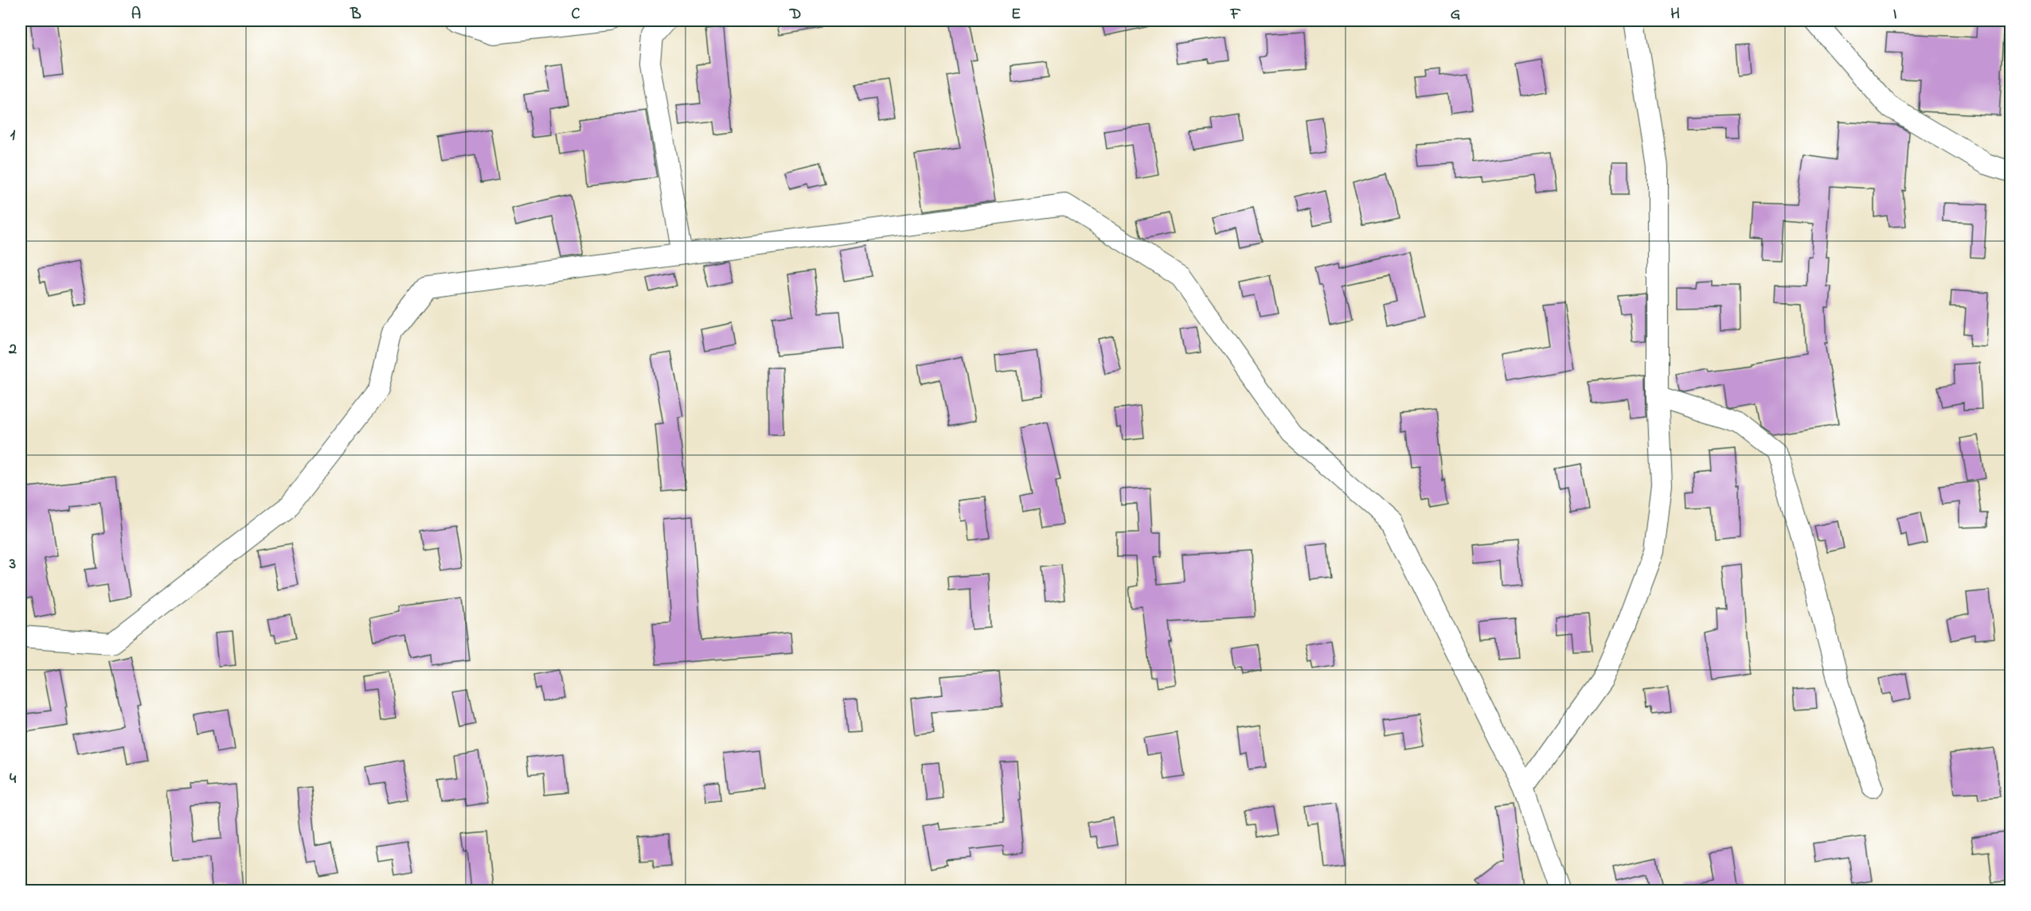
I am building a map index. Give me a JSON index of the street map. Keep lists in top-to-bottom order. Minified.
{"grid":{"columns":["A","B","C","D","E","F","G","H","I"],"rows":["1","2","3","4"]}}
